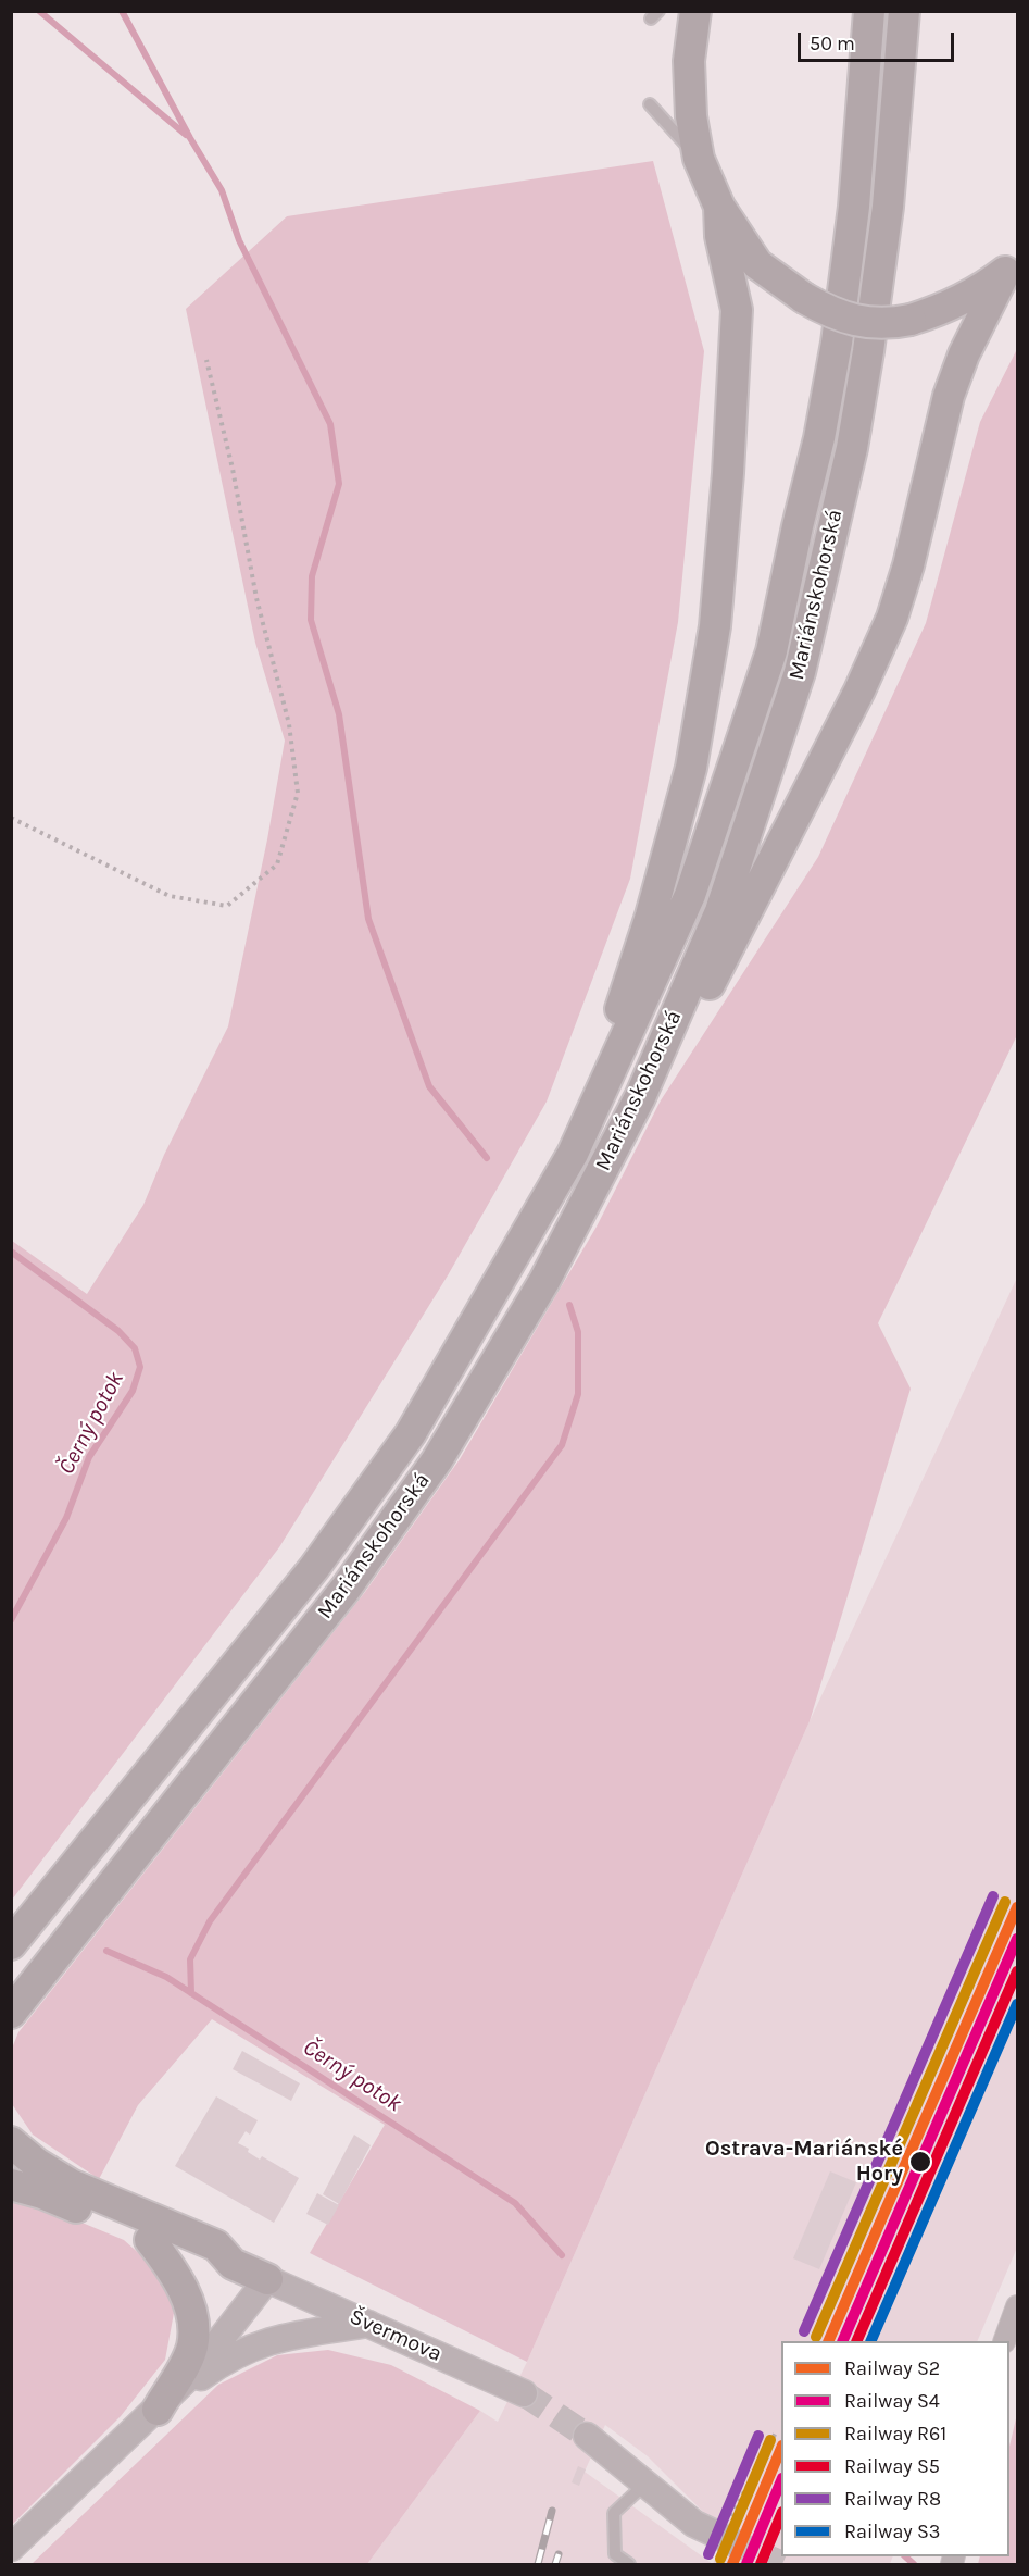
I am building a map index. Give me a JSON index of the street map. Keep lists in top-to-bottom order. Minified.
{"streets":{"main road":["Mariánskohorská"],"street":["Švermova"]},"water":["Černý potok"],"places":["Ostrava-Mariánské Hory"],"lines":["rail line R8","rail line R61","rail line S2","rail line S4","rail line S5","rail line S3"],"legend":["Railway S2","Railway S4","Railway R61","Railway S5","Railway R8","Railway S3"],"scale_bar":"50 m"}
